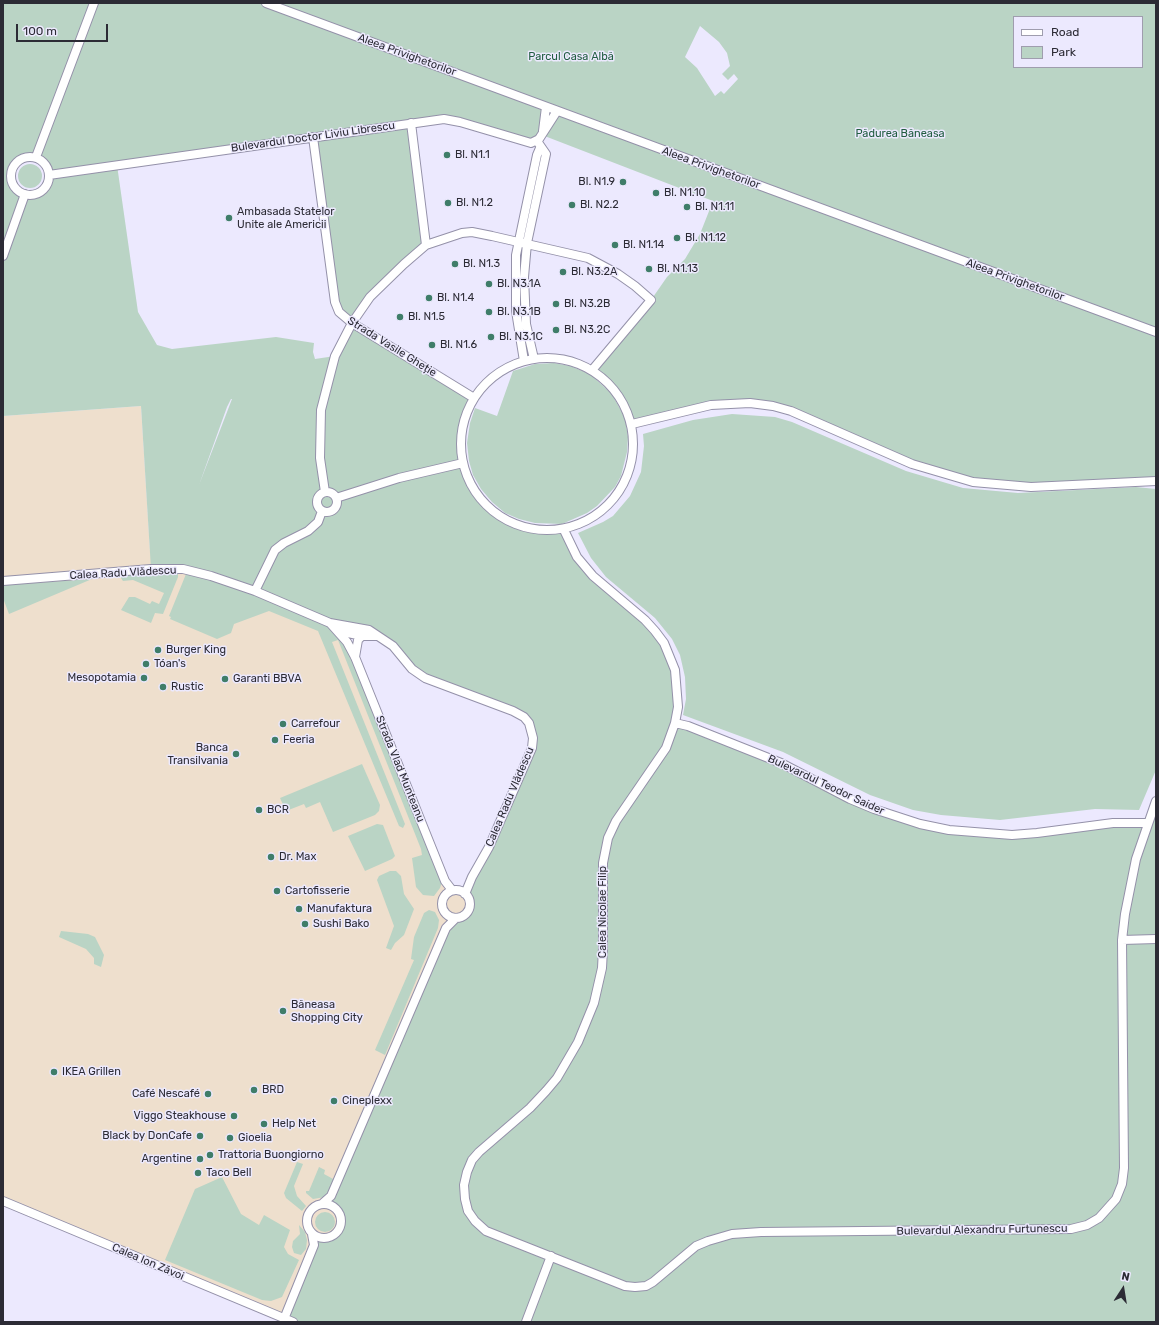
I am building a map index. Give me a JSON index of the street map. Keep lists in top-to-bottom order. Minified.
{"streets":{"street":["Aleea Privighetorilor","Bulevardul Doctor Liviu Librescu","Strada Vasile Gheție","Calea Radu Vlădescu","Strada Vlad Munteanu","Bulevardul Teodor Saider","Calea Nicolae Filip","Bulevardul Alexandru Furtunescu","Calea Ion Zăvoi"]},"crossings":[["Bulevardul Doctor Liviu Librescu","Strada Vasile Gheție"],["Calea Radu Vlădescu","Strada Vlad Munteanu"],["Bulevardul Teodor Saider","Calea Nicolae Filip"],["Bulevardul Teodor Saider","Bulevardul Alexandru Furtunescu"],["Calea Nicolae Filip","Bulevardul Alexandru Furtunescu"]],"parks":["Parcul Casa Albă","Pădurea Băneasa"],"places":["Bl. N1.1","Bl. N1.9","Bl. N1.10","Bl. N1.2","Bl. N2.2","Bl. N1.11","Ambasada Statelor Unite ale Americii","Bl. N1.12","Bl. N1.14","Bl. N1.3","Bl. N1.13","Bl. N3.2A","Bl. N3.1A","Bl. N1.4","Bl. N3.2B","Bl. N3.1B","Bl. N1.5","Bl. N3.2C","Bl. N3.1C","Bl. N1.6","Burger King","Tóan's","Mesopotamia","Garanti BBVA","Rustic","Carrefour","Feeria","Banca Transilvania","BCR","Dr. Max","Cartofisserie","Manufaktura","Sushi Bako","Băneasa Shopping City","IKEA Grillen","BRD","Café Nescafé","Cineplexx","Viggo Steakhouse","Help Net","Black by DonCafe","Gioelia","Trattoria Buongiorno","Argentine","Taco Bell"],"legend":["Road","Park"],"scale_bar":"100 m","north":"top"}
